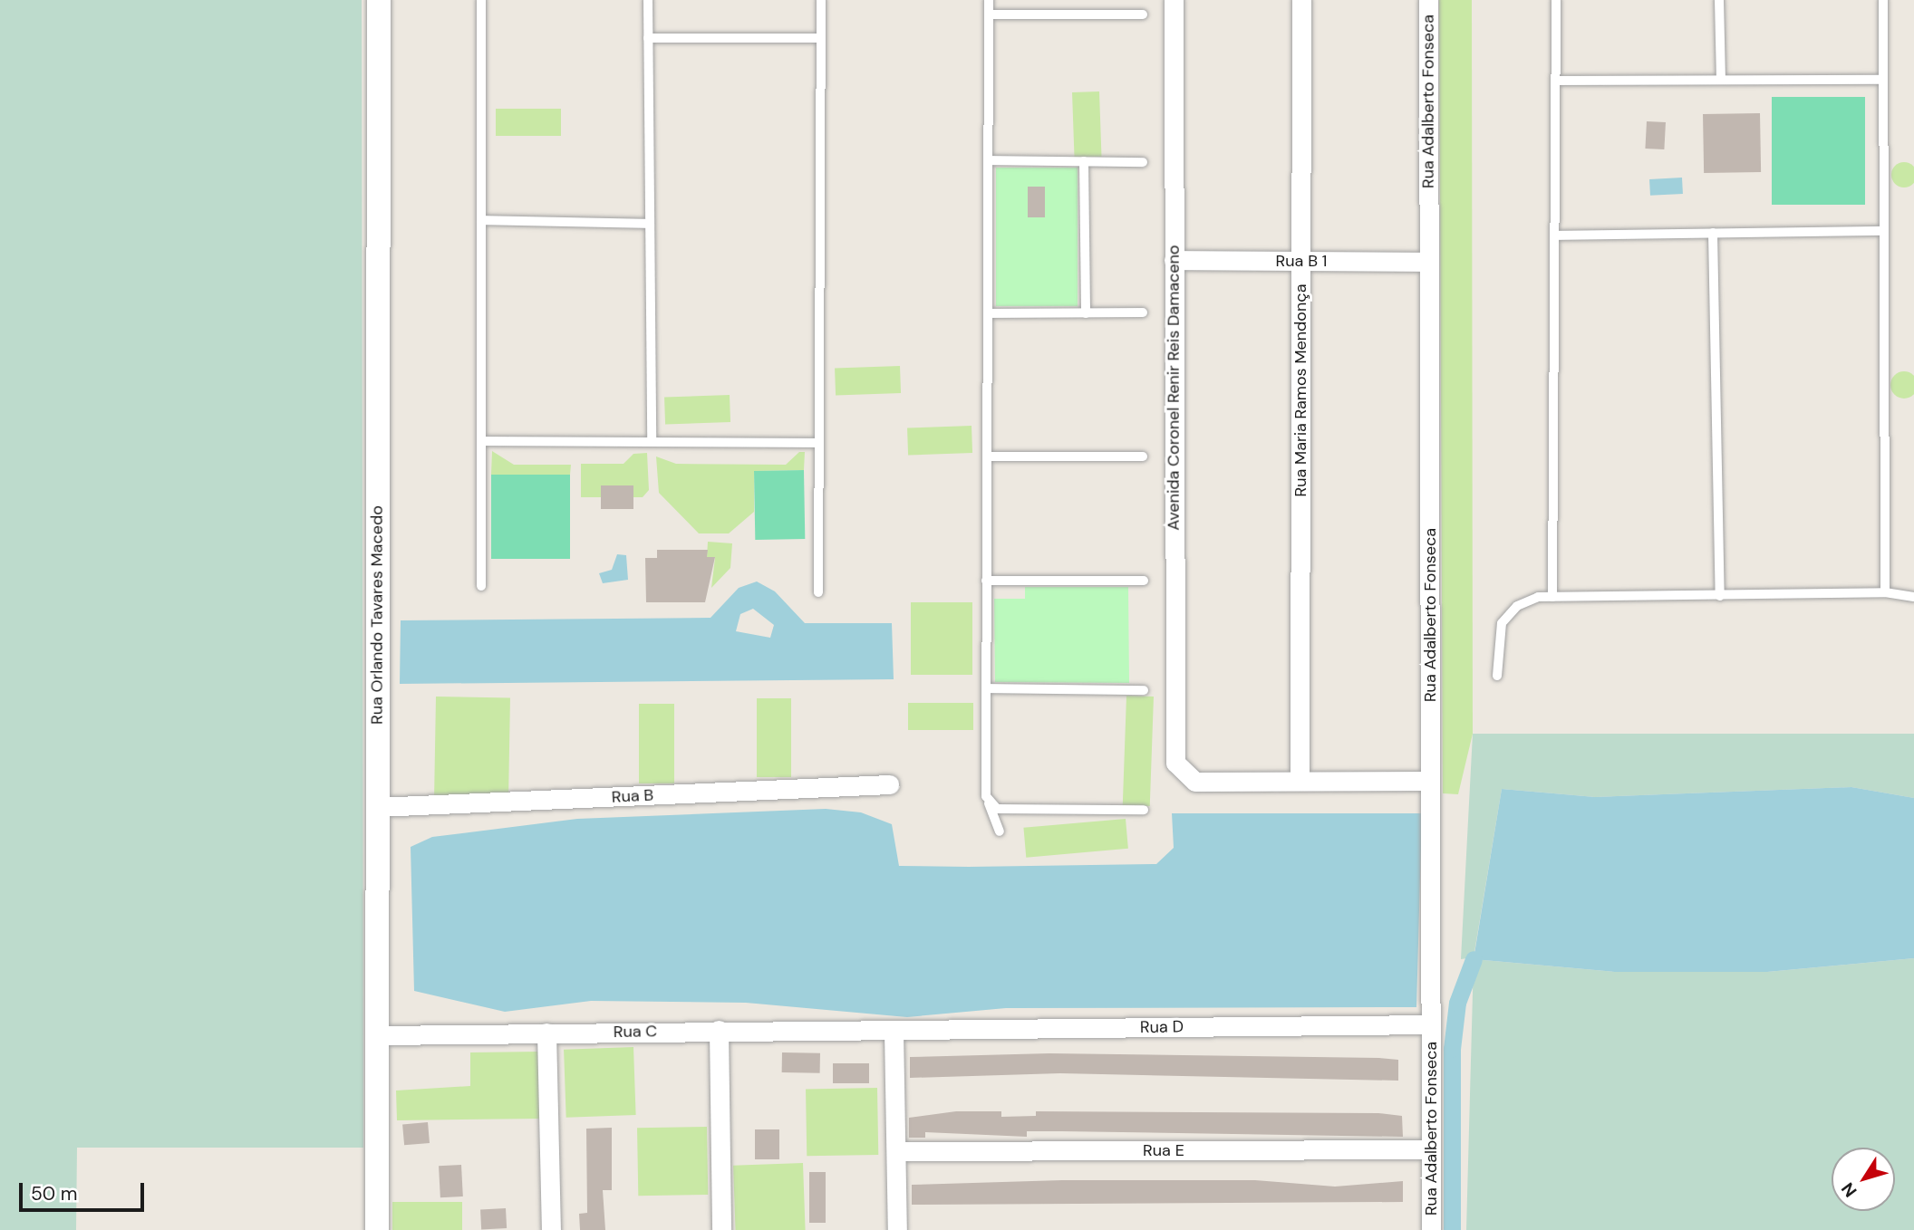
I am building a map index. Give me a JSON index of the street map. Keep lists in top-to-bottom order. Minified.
{"streets":{"street":["Rua Adalberto Fonseca","Rua B 1","Avenida Coronel Renir Reis Damaceno","Rua Maria Ramos Mendonça","Rua Orlando Tavares Macedo","Rua B","Rua D","Rua C","Rua E"]},"crossings":[["Rua Adalberto Fonseca","Rua B 1"],["Rua Adalberto Fonseca","Rua D"],["Rua Adalberto Fonseca","Rua E"],["Rua B 1","Avenida Coronel Renir Reis Damaceno"],["Rua B 1","Rua Maria Ramos Mendonça"],["Avenida Coronel Renir Reis Damaceno","Rua Maria Ramos Mendonça"],["Rua Orlando Tavares Macedo","Rua B"],["Rua Orlando Tavares Macedo","Rua C"],["Rua D","Rua C"]],"scale_bar":"50 m","north":"bottom left"}
